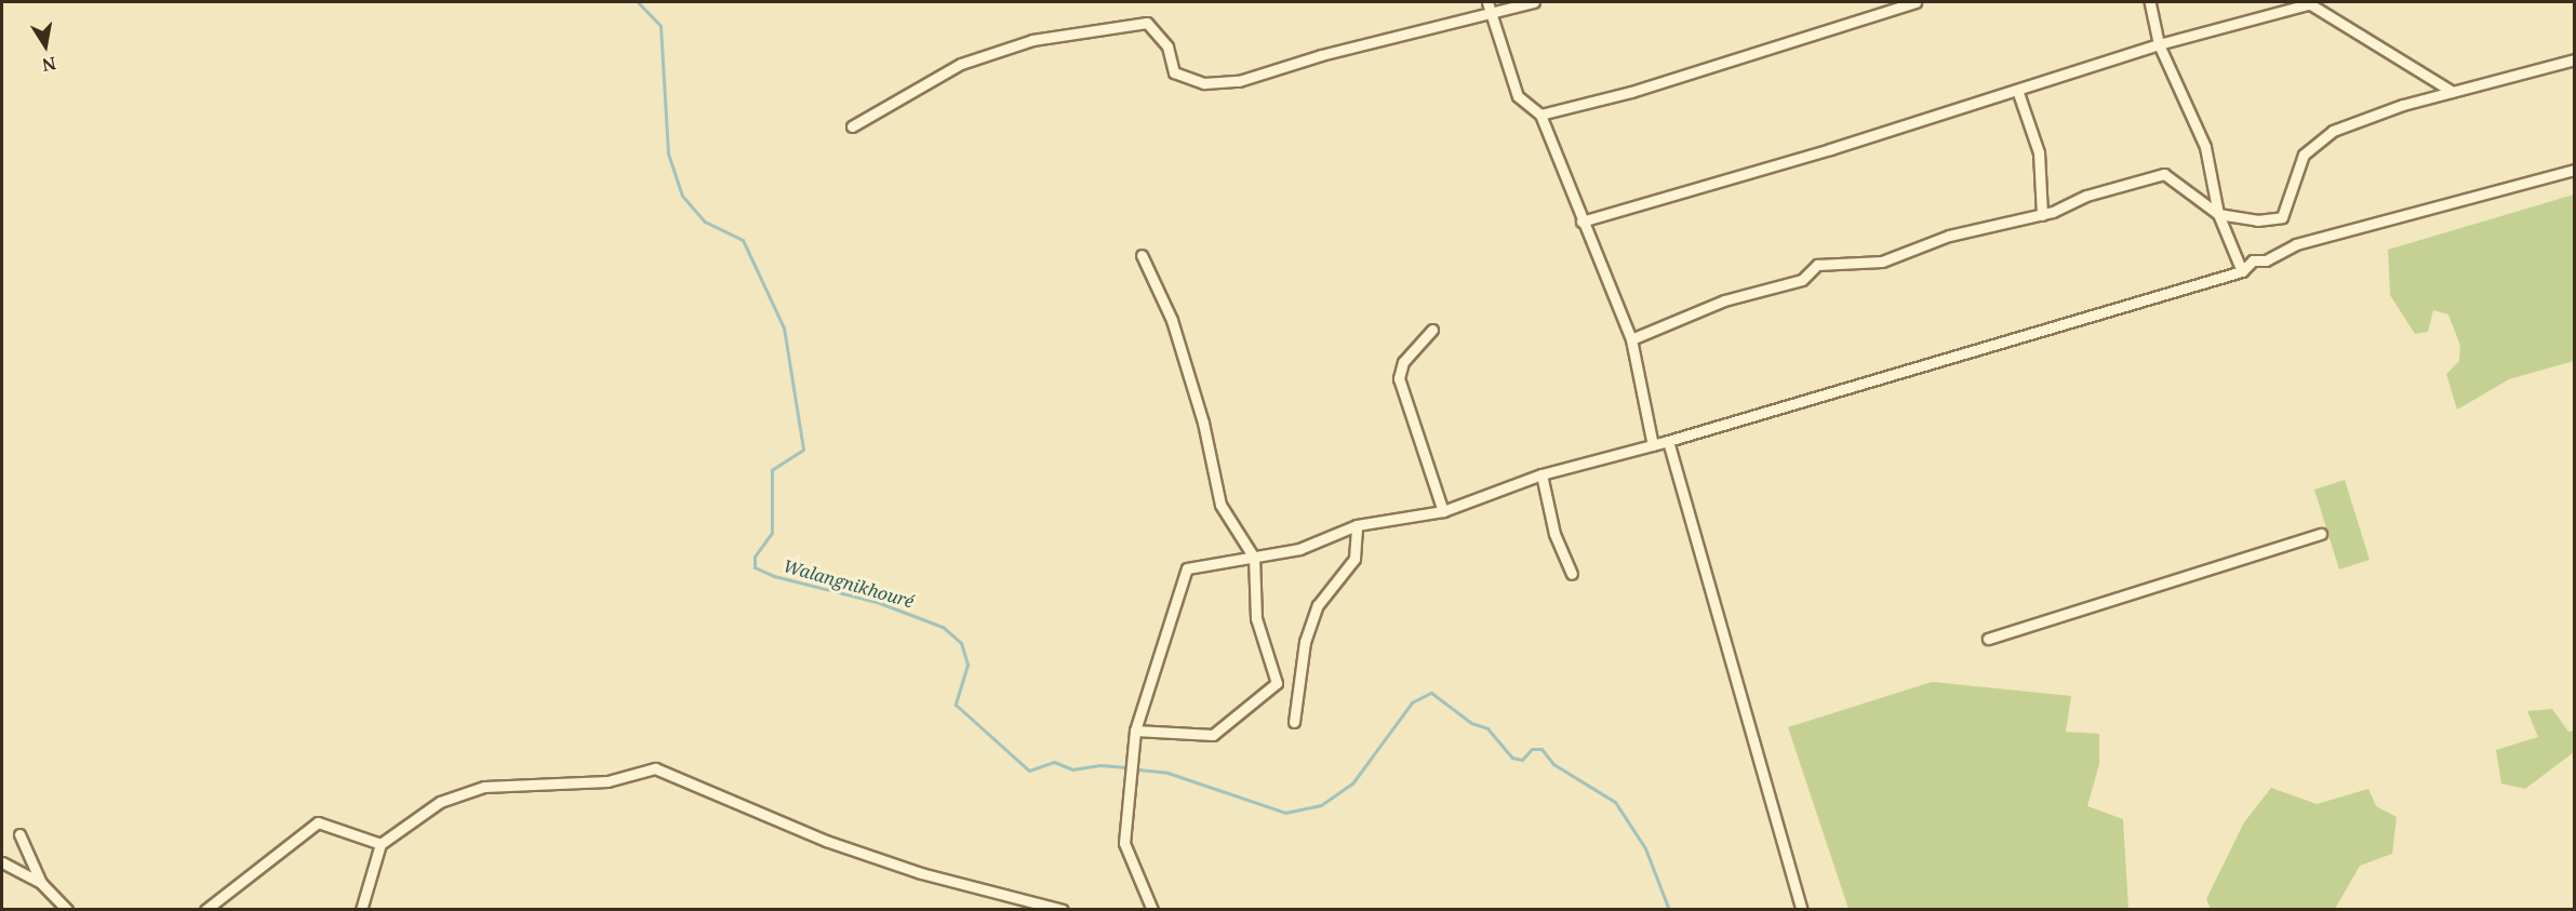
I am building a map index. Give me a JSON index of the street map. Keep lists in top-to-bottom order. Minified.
{"water":["Walangnikhouré"],"north":"bottom"}
